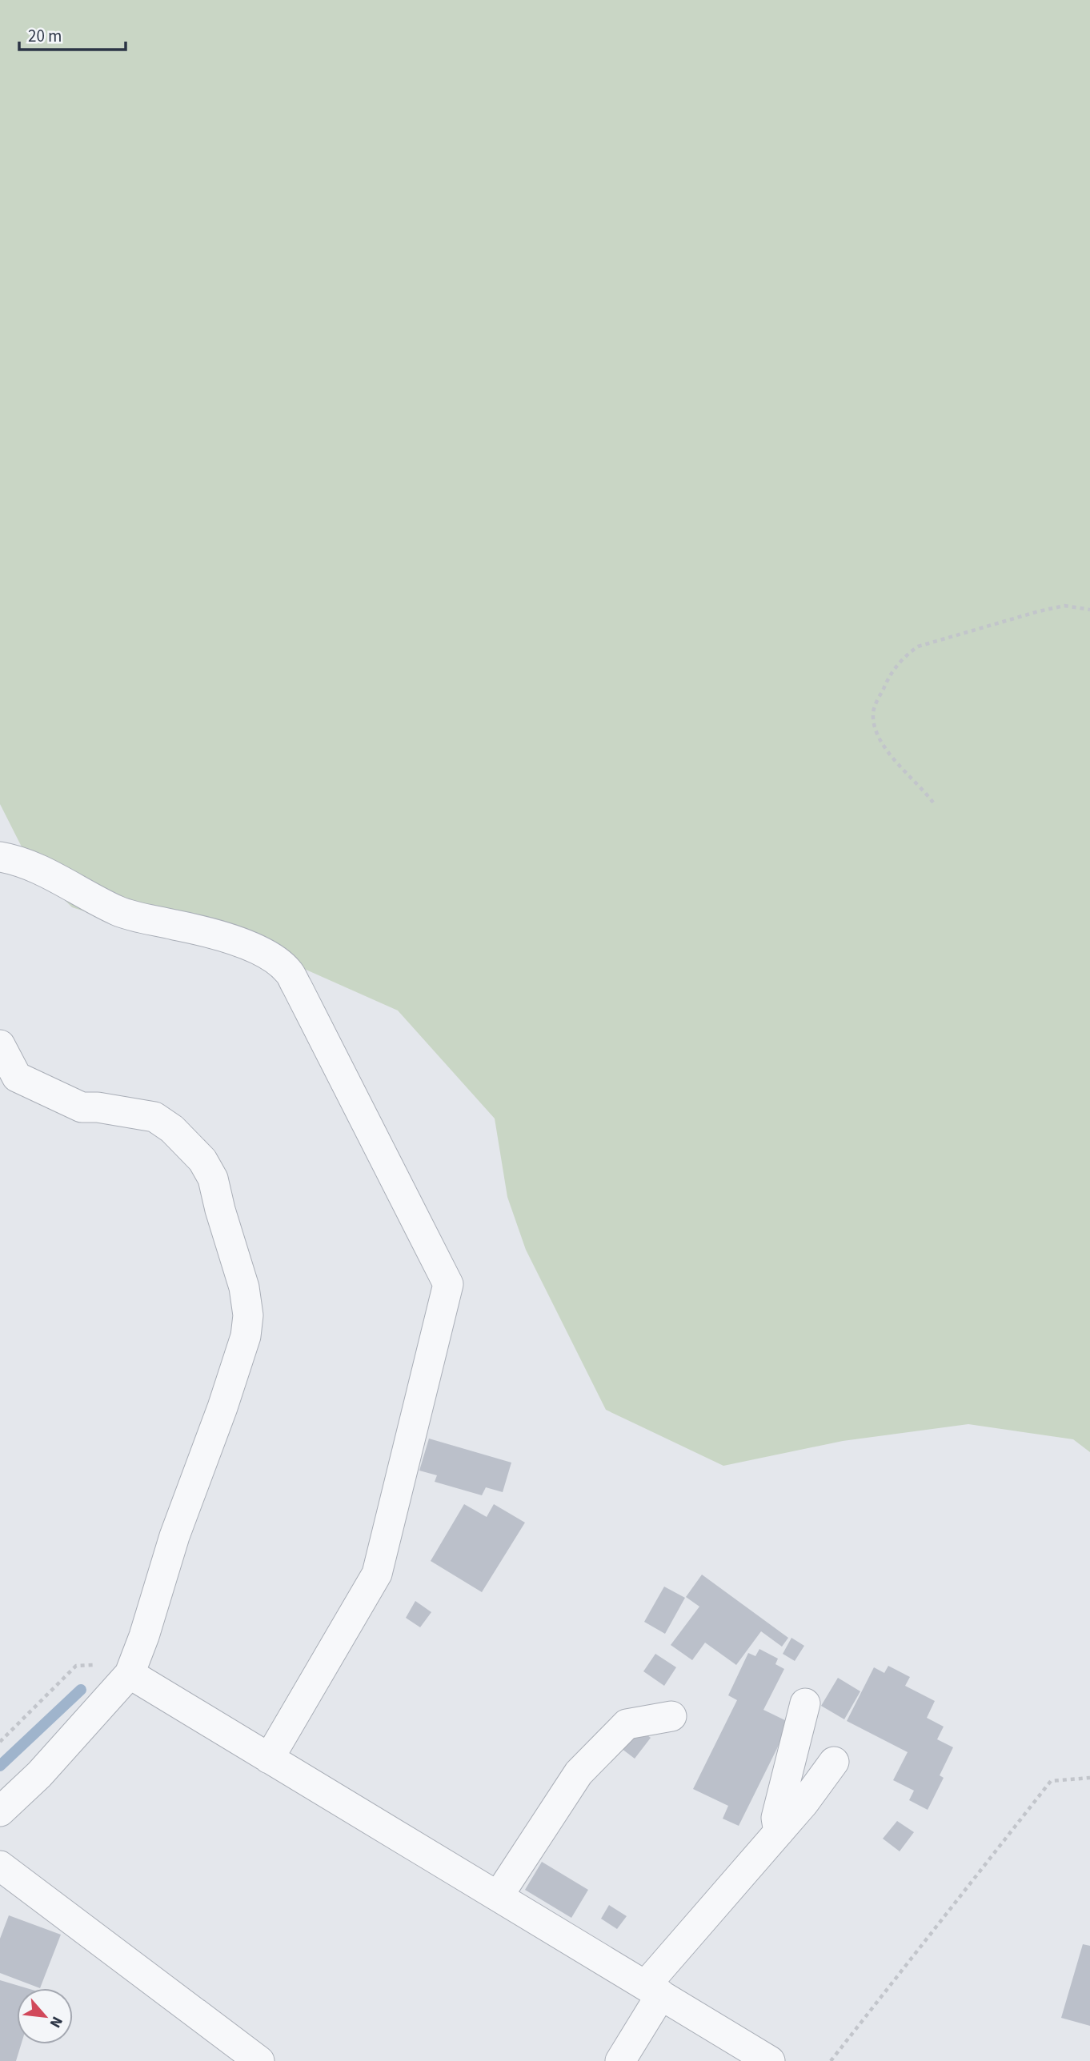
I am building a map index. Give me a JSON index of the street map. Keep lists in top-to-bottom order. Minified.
{"scale_bar":"20 m","north":"bottom right"}
